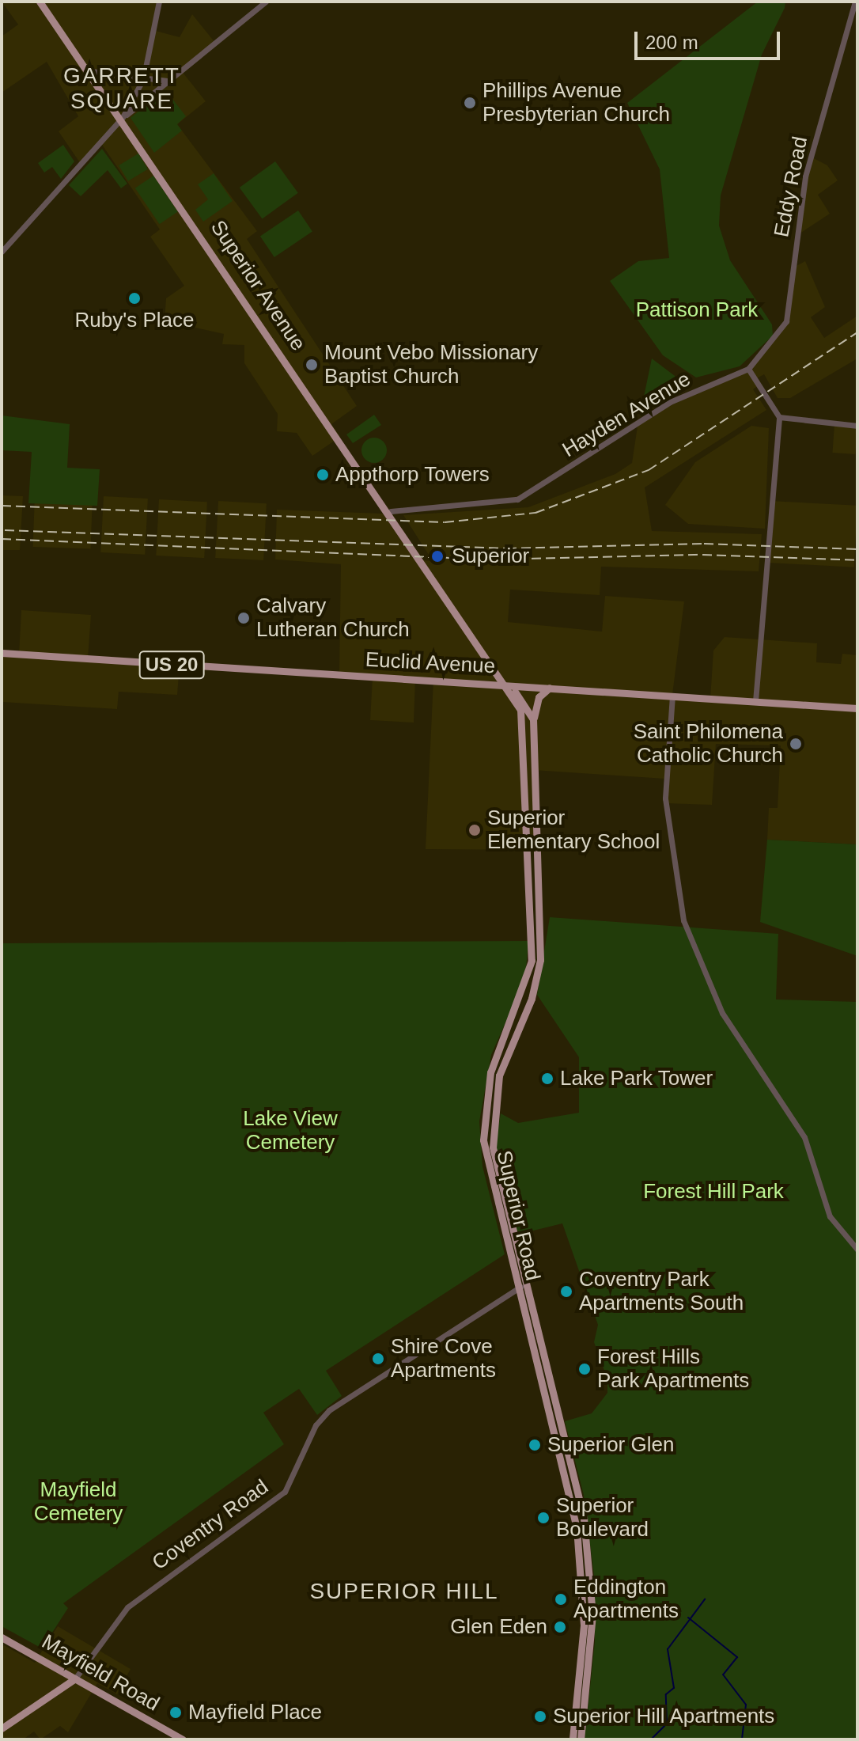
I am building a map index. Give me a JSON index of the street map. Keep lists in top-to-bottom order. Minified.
{"streets":{"main road":["Superior Avenue","Euclid Avenue","US 20","Superior Road","Coventry Road","Mayfield Road"],"street":["Eddy Road","Hayden Avenue"]},"crossings":[["Eddy Road","Hayden Avenue"],["Superior Avenue","Hayden Avenue"],["Superior Avenue","Euclid Avenue"],["Superior Avenue","Superior Road"],["Euclid Avenue","Superior Road"],["Superior Road","Coventry Road"],["Coventry Road","Mayfield Road"]],"districts":["GARRETT SQUARE","SUPERIOR HILL"],"parks":["Pattison Park","Lake View Cemetery","Forest Hill Park","Mayfield Cemetery"],"places":["Phillips Avenue Presbyterian Church","Ruby's Place","Mount Vebo Missionary Baptist Church","Appthorp Towers","Superior","Calvary Lutheran Church","Saint Philomena Catholic Church","Superior Elementary School","Lake Park Tower","Coventry Park Apartments South","Shire Cove Apartments","Forest Hills Park Apartments","Superior Glen","Superior Boulevard","Eddington Apartments","Glen Eden","Mayfield Place","Superior Hill Apartments"],"scale_bar":"200 m"}
